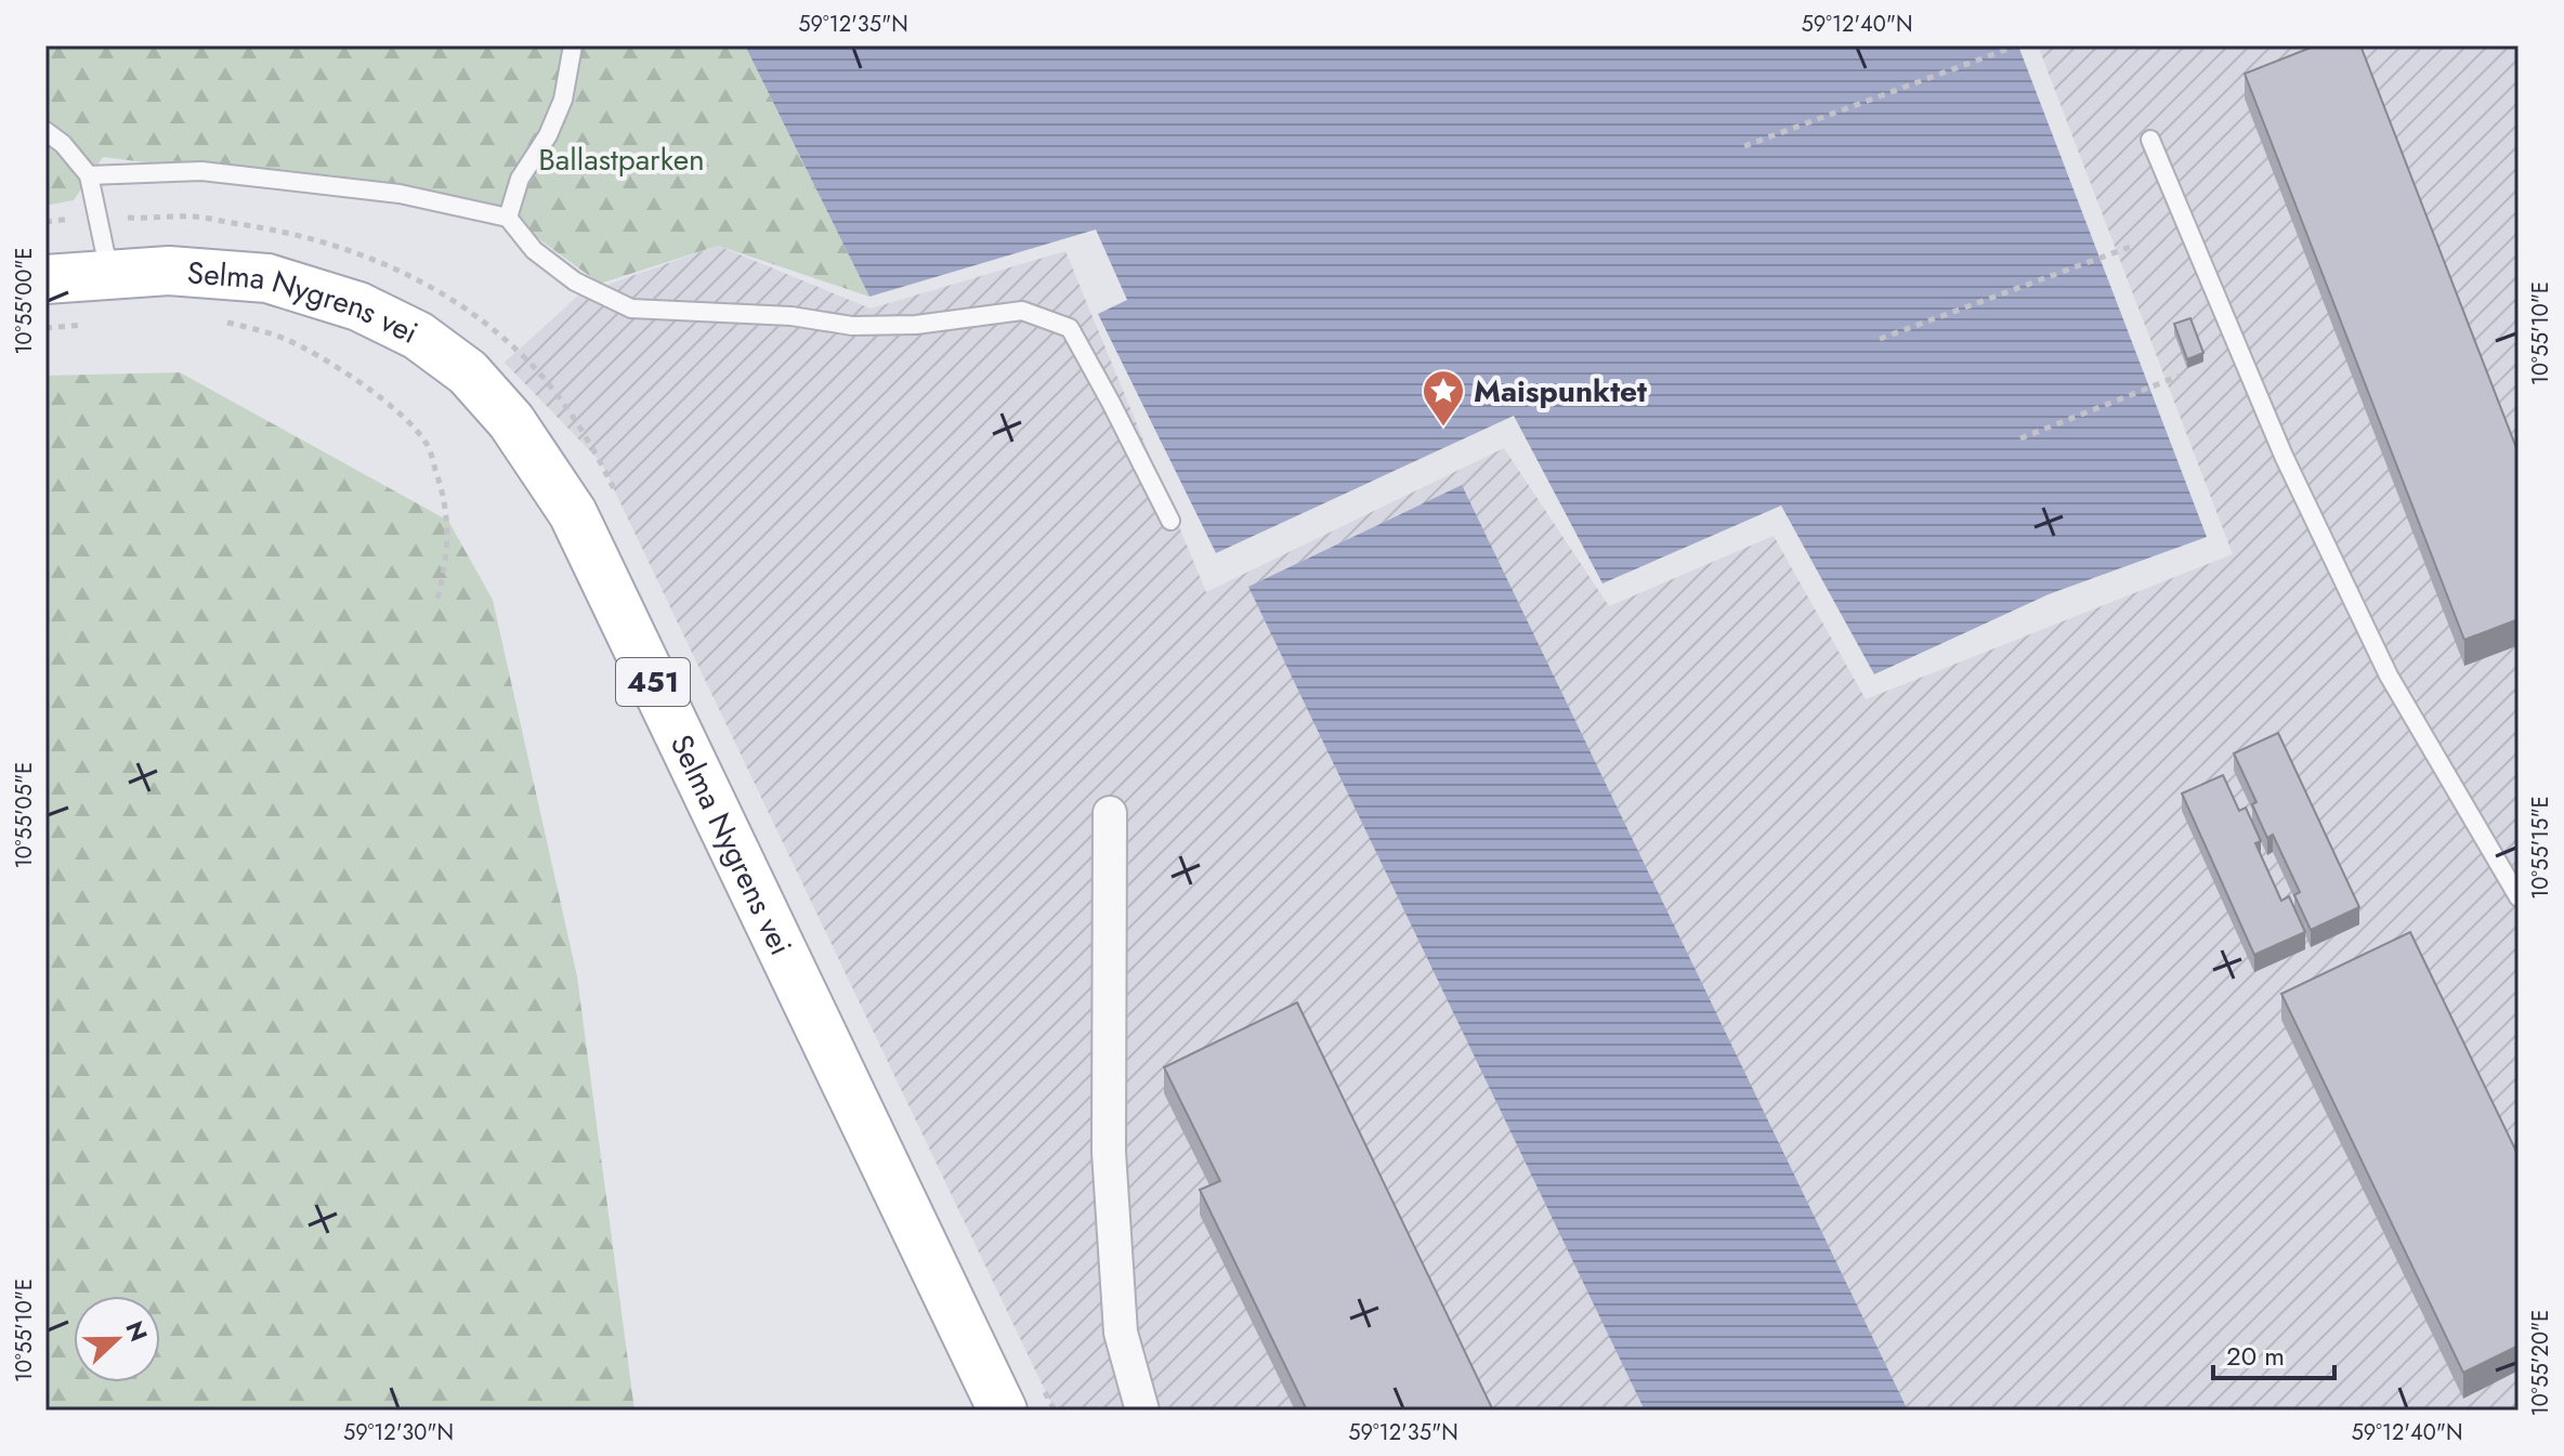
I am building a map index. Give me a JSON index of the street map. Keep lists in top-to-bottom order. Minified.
{"streets":{"main road":["Selma Nygrens vei","451"]},"parks":["Ballastparken"],"places":{"place":["Maispunktet"]},"scale_bar":"20 m","north":"right","coordinates":["59°12'35\"N","59°12'40\"N","10°55'00\"E","10°55'10\"E","10°55'05\"E","10°55'15\"E","10°55'20\"E","59°12'30\"N"]}
